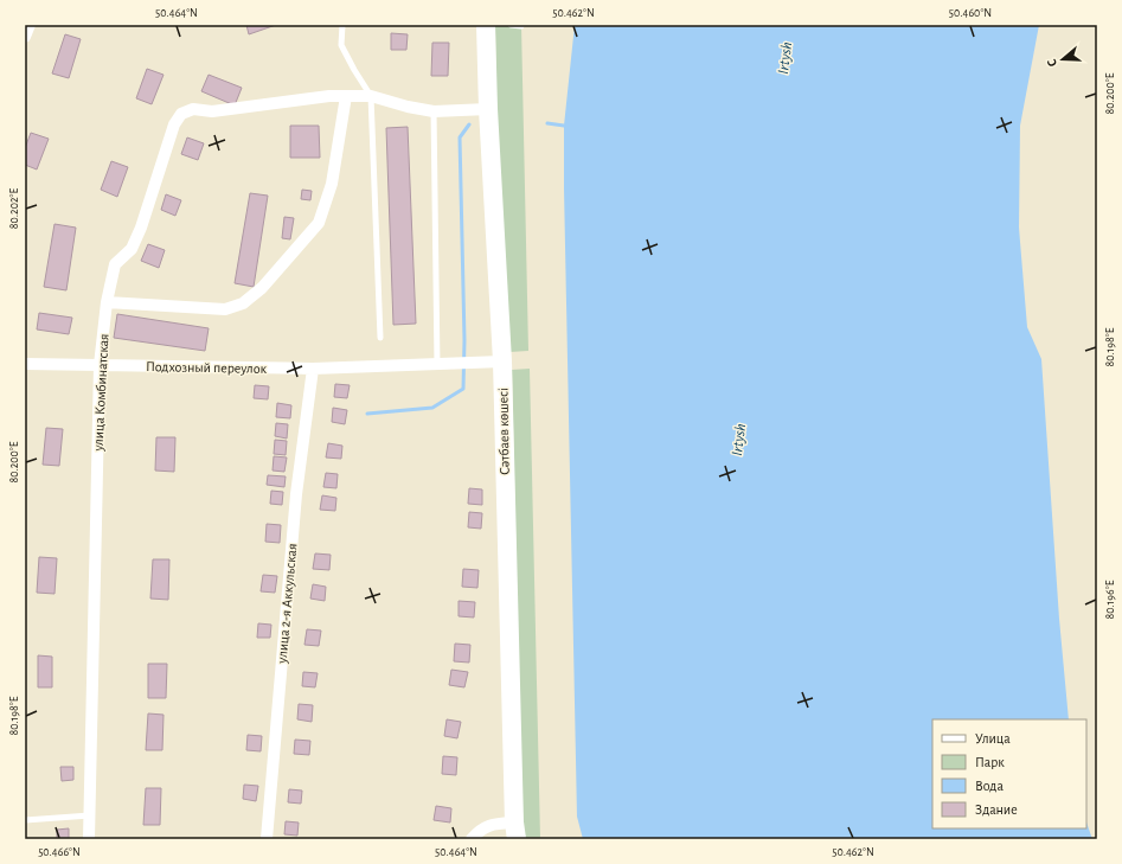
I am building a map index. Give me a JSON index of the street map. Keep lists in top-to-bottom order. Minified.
{"streets":{"main road":["Сәтбаев көшесі"],"street":["Подхозный переулок","улица Комбинатская","улица 2-я Аккульская"]},"crossings":[["Подхозный переулок","улица Комбинатская"],["Подхозный переулок","Сәтбаев көшесі"],["Подхозный переулок","улица 2-я Аккульская"]],"water":["Irtysh"],"legend":["Улица","Парк","Вода","Здание"],"north":"left","coordinates":["50.464°N","50.462°N","50.460°N","80.200°E","80.202°E","80.198°E","80.196°E","50.466°N"]}
